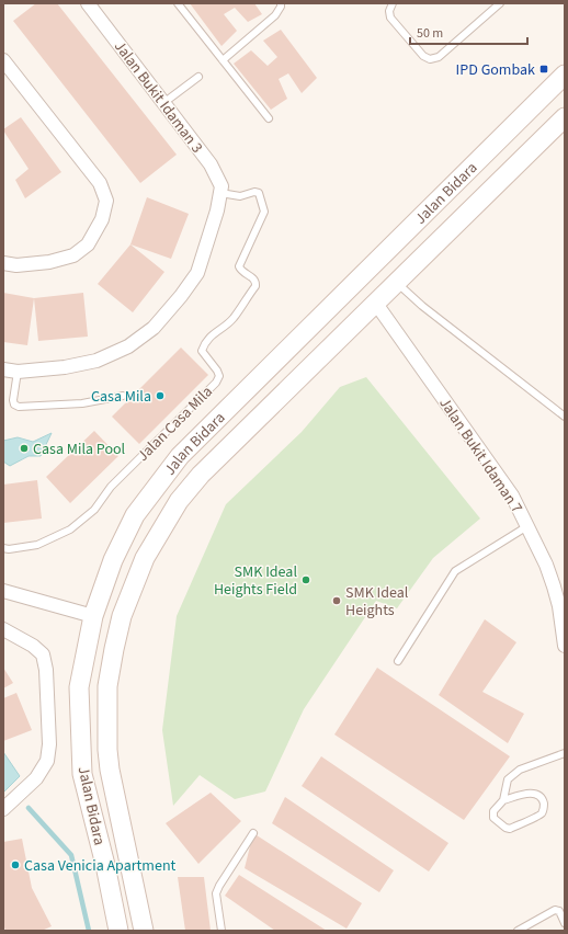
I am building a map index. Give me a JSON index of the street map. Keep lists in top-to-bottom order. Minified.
{"streets":{"main road":["Jalan Bidara"],"street":["Jalan Bukit Idaman 3","Jalan Bukit Idaman 7"],"lane":["Jalan Casa Mila"]},"crossings":[["Jalan Bukit Idaman 3","Jalan Casa Mila"],["Jalan Bidara","Jalan Bukit Idaman 7"]],"places":{"transit":["IPD Gombak"],"other":["Casa Mila","Casa Mila Pool","SMK Ideal Heights Field","SMK Ideal Heights","Casa Venicia Apartment"]},"scale_bar":"50 m"}
